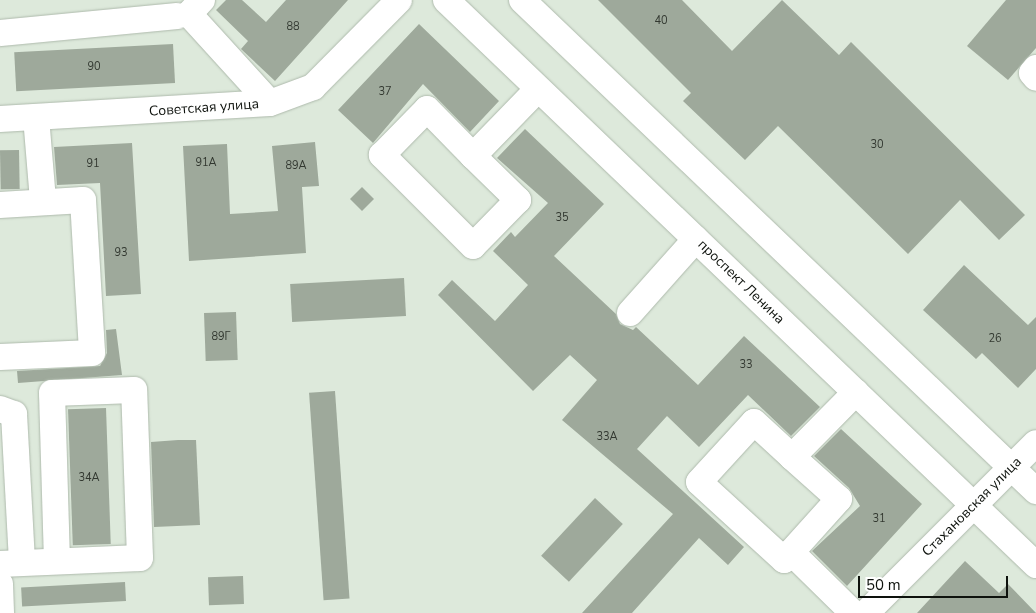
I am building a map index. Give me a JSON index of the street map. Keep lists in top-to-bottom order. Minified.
{"streets":{"street":["Советская улица","проспект Ленина","Стахановская улица"]},"crossings":[["проспект Ленина","Стахановская улица"]],"house_numbers":["40","88","90","37","30","91А","91","89А","35","93","89Г","26","33","33А","34А","31"],"scale_bar":"50 m"}
